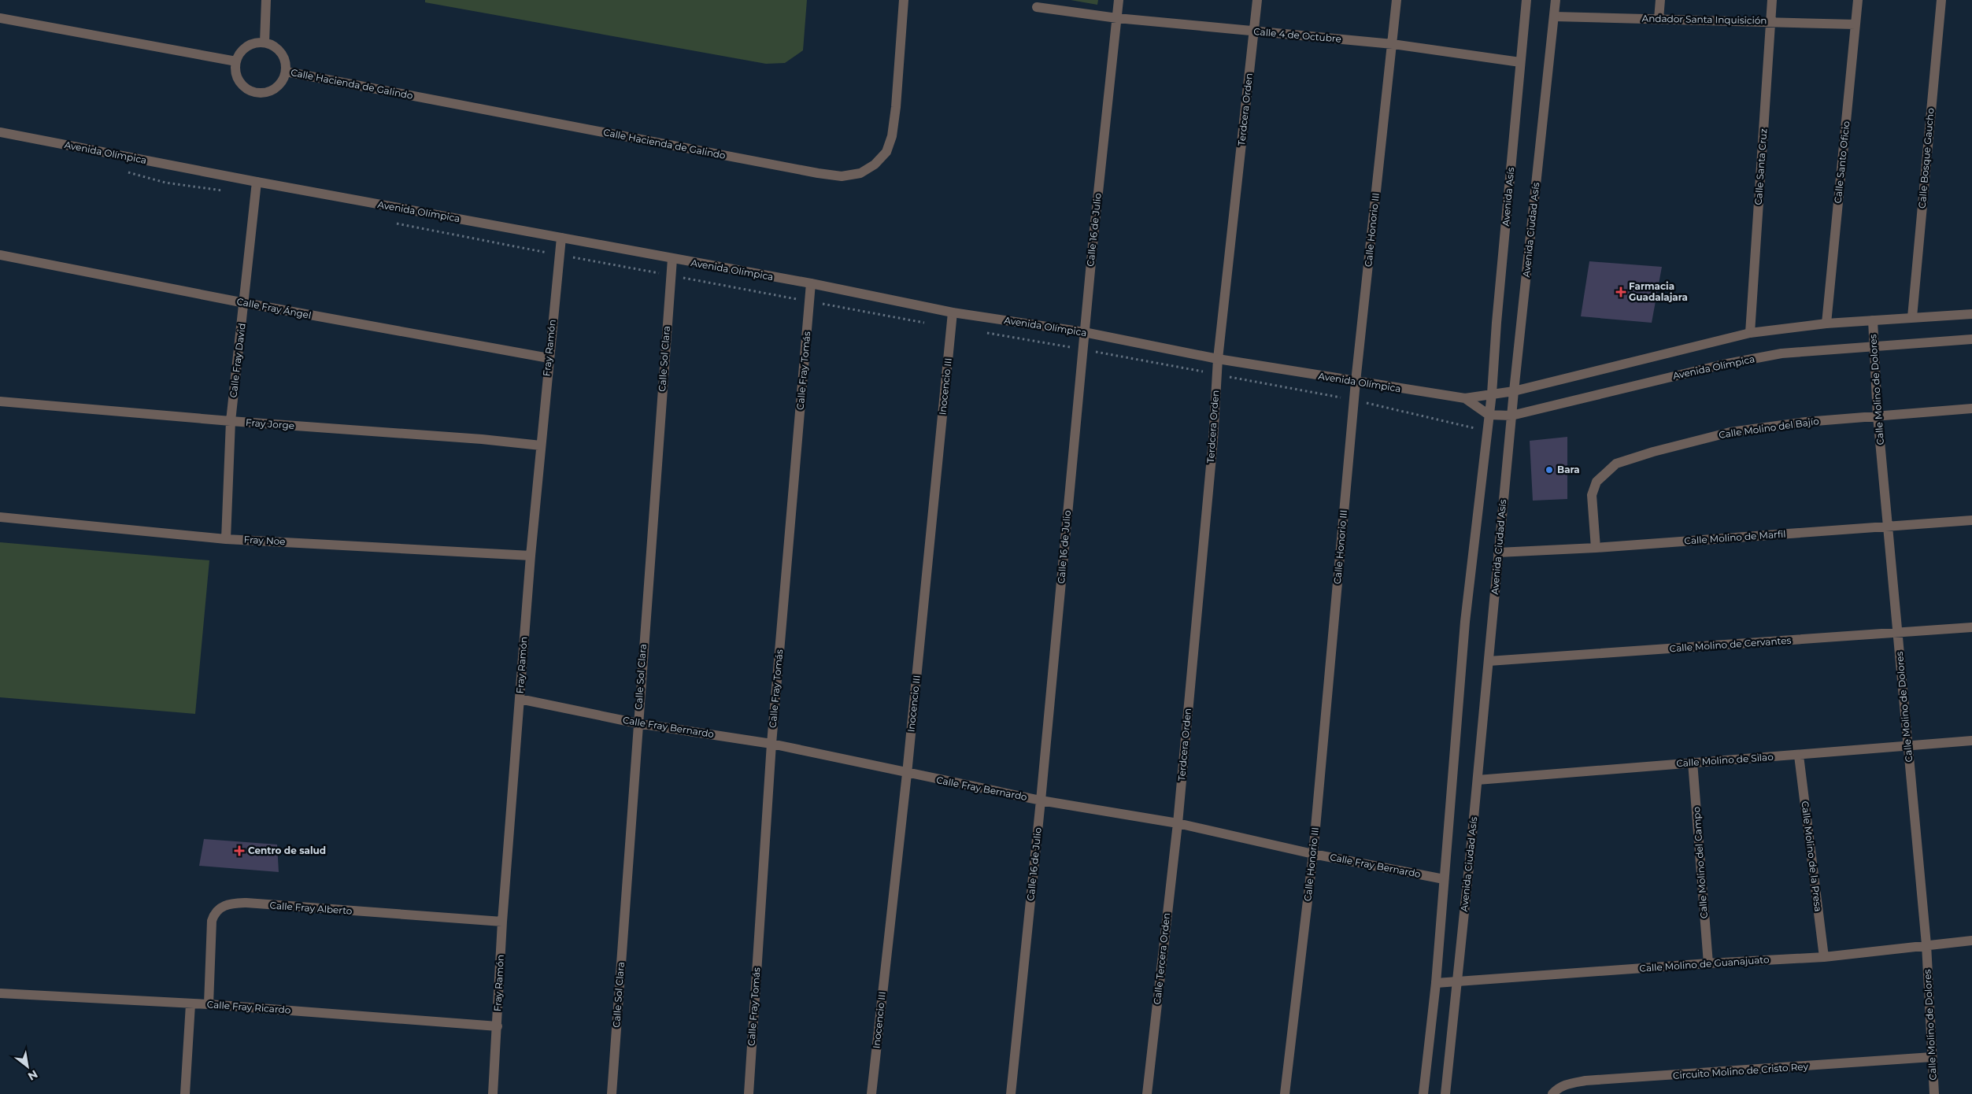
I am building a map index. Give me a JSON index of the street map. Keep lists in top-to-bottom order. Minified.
{"streets":{"street":["Andador Santa Inquisición","Calle 4 de Octubre","Calle Hacienda de Galindo","Terdcera Orden","Avenida Olímpica","Calle Bosque Gaucho","Calle Santo Oficio","Calle Santa Cruz","Avenida Asís","Calle 16 de Julio","Calle Honorio III","Avenida Ciudad Asís","Calle Fray Ángel","Fray Ramón","Calle Sol Clara","Calle Fray David","Calle Fray Tomás","Inocencio III","Calle Molino de Dolores","Fray Jorge","Calle Molino del Bajío","Calle Molino de Marfil","Fray Noe","Calle Molino de Cervantes","Calle Fray Bernardo","Calle Molino de Silao","Calle Molino de la Presa","Calle Molino del Campo","Calle Fray Alberto","Calle Tercera Orden","Calle Molino de Guanajuato","Calle Fray Ricardo","Circuito Molino de Cristo Rey"]},"crossings":[["Andador Santa Inquisición","Calle Santo Oficio"],["Andador Santa Inquisición","Calle Santa Cruz"],["Andador Santa Inquisición","Avenida Ciudad Asís"],["Calle 4 de Octubre","Terdcera Orden"],["Calle 4 de Octubre","Avenida Asís"],["Calle 4 de Octubre","Calle 16 de Julio"],["Calle 4 de Octubre","Calle Honorio III"],["Terdcera Orden","Avenida Olímpica"],["Terdcera Orden","Calle Fray Bernardo"],["Terdcera Orden","Calle Tercera Orden"],["Avenida Olímpica","Calle Bosque Gaucho"],["Avenida Olímpica","Calle Santo Oficio"],["Avenida Olímpica","Calle Santa Cruz"],["Avenida Olímpica","Avenida Asís"],["Avenida Olímpica","Calle 16 de Julio"],["Avenida Olímpica","Calle Honorio III"],["Avenida Olímpica","Avenida Ciudad Asís"],["Avenida Olímpica","Fray Ramón"],["Avenida Olímpica","Calle Sol Clara"],["Avenida Olímpica","Calle Fray David"],["Avenida Olímpica","Calle Fray Tomás"],["Avenida Olímpica","Inocencio III"],["Avenida Olímpica","Calle Molino de Dolores"],["Calle 16 de Julio","Calle Fray Bernardo"],["Calle Honorio III","Calle Fray Bernardo"],["Avenida Ciudad Asís","Calle Molino de Marfil"],["Avenida Ciudad Asís","Calle Molino de Cervantes"],["Avenida Ciudad Asís","Calle Molino de Silao"],["Avenida Ciudad Asís","Calle Molino de Guanajuato"],["Calle Fray Ángel","Fray Ramón"],["Calle Fray Ángel","Calle Fray David"],["Fray Ramón","Fray Jorge"],["Fray Ramón","Fray Noe"],["Fray Ramón","Calle Fray Bernardo"],["Fray Ramón","Calle Fray Alberto"],["Fray Ramón","Calle Fray Ricardo"],["Calle Sol Clara","Calle Fray Bernardo"],["Calle Fray David","Fray Jorge"],["Calle Fray David","Fray Noe"],["Calle Fray Tomás","Calle Fray Bernardo"],["Inocencio III","Calle Fray Bernardo"],["Calle Molino de Dolores","Calle Molino del Bajío"],["Calle Molino de Dolores","Calle Molino de Marfil"],["Calle Molino de Dolores","Calle Molino de Cervantes"],["Calle Molino de Dolores","Calle Molino de Silao"],["Calle Molino de Dolores","Calle Molino de Guanajuato"],["Calle Molino de Dolores","Circuito Molino de Cristo Rey"],["Calle Molino del Bajío","Calle Molino de Marfil"],["Calle Fray Bernardo","Calle Tercera Orden"],["Calle Molino de Silao","Calle Molino de la Presa"],["Calle Molino de Silao","Calle Molino del Campo"],["Calle Molino de la Presa","Calle Molino de Guanajuato"],["Calle Molino del Campo","Calle Molino de Guanajuato"],["Calle Fray Alberto","Calle Fray Ricardo"]],"places":{"health":["Farmacia Guadalajara","Centro de salud"],"other":["Bara"]},"north":"bottom right"}
